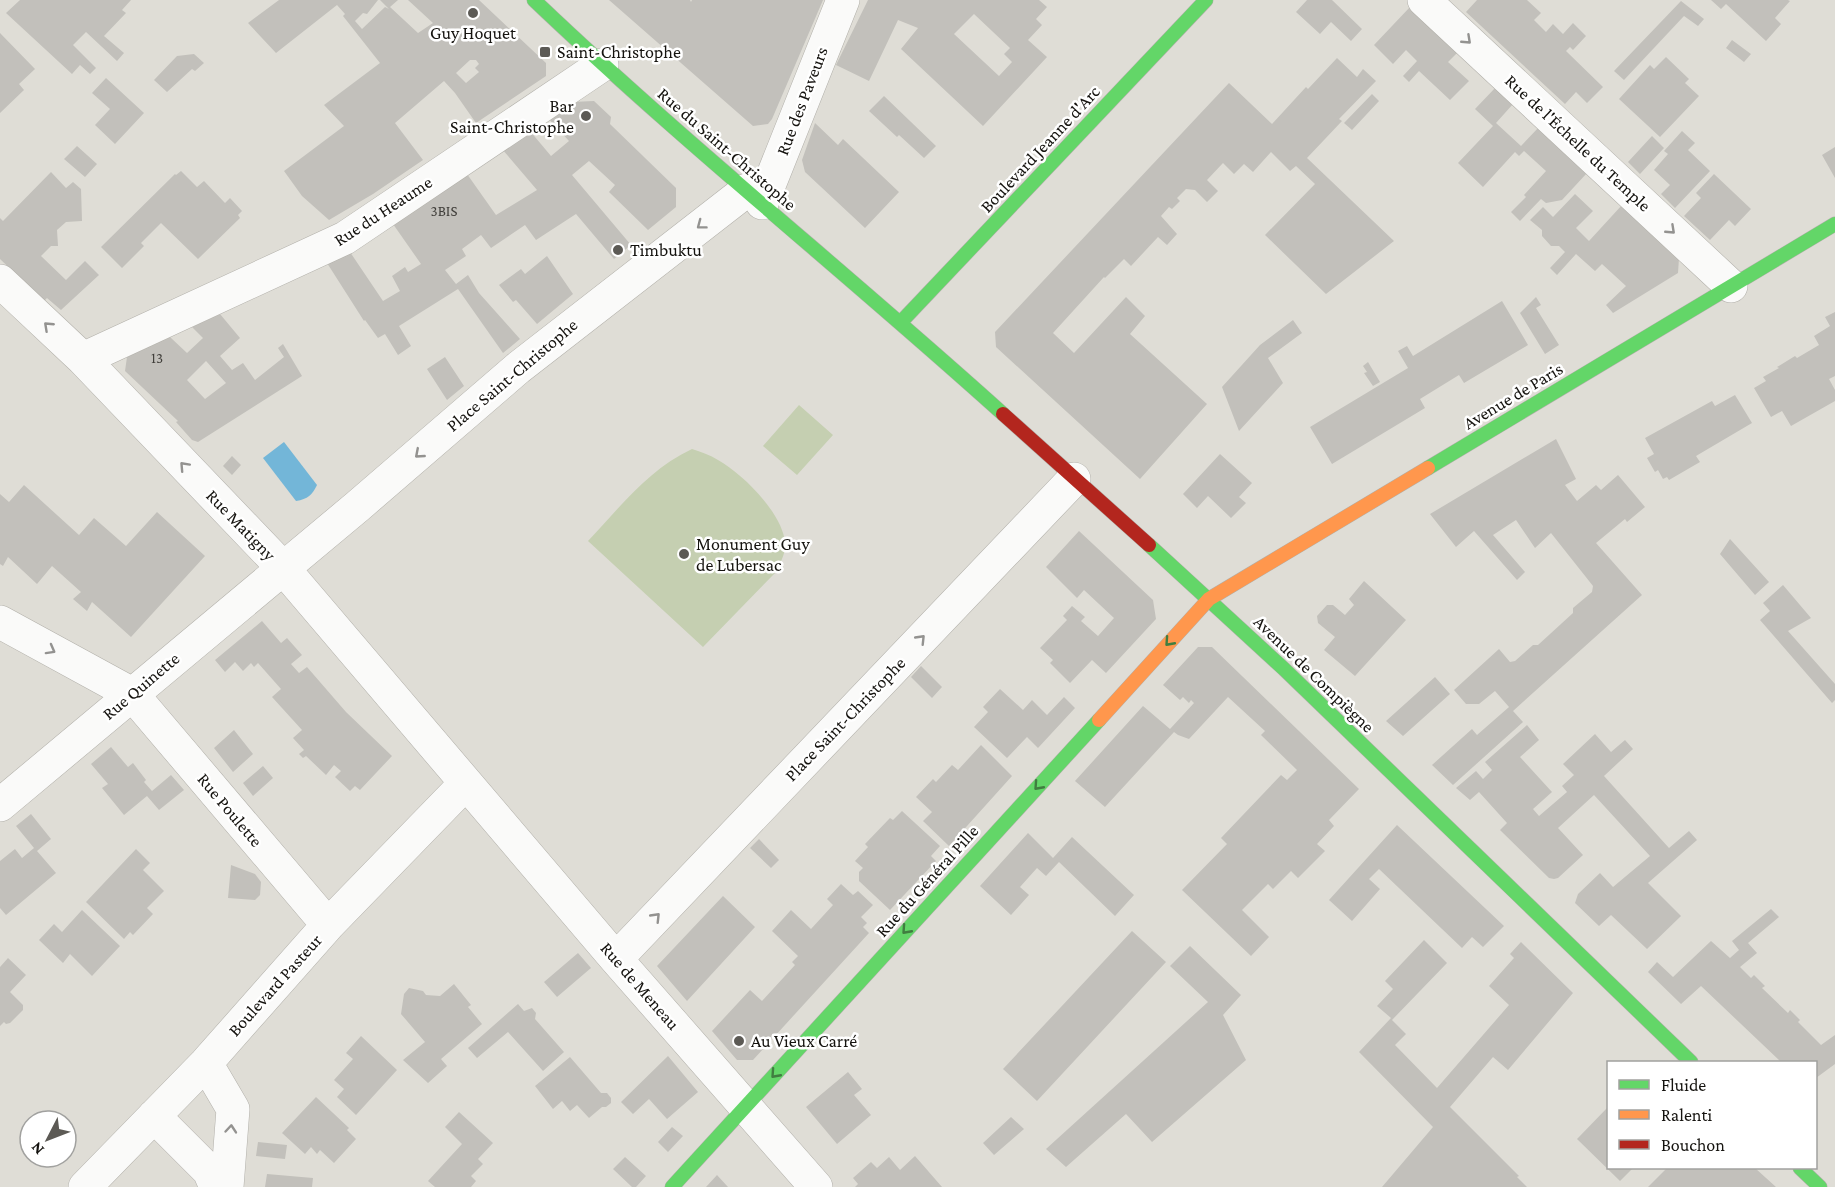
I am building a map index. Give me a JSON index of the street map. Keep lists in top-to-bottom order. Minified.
{"streets":{"street":["Rue des Paveurs","Rue de l'Échelle du Temple","Rue du Saint-Christophe","Boulevard Jeanne d'Arc","Rue du Heaume","Place Saint-Christophe","Avenue de Paris","Rue Matigny","Avenue de Compiègne","Rue Quinette","Rue Poulette","Rue du Général Pille","Boulevard Pasteur","Rue de Meneau"]},"crossings":[["Rue des Paveurs","Rue du Saint-Christophe"],["Rue des Paveurs","Place Saint-Christophe"],["Rue de l'Échelle du Temple","Avenue de Paris"],["Rue du Saint-Christophe","Boulevard Jeanne d'Arc"],["Rue du Saint-Christophe","Rue du Heaume"],["Rue du Saint-Christophe","Place Saint-Christophe"],["Rue du Saint-Christophe","Avenue de Compiègne"],["Boulevard Jeanne d'Arc","Avenue de Compiègne"],["Rue du Heaume","Rue Matigny"],["Place Saint-Christophe","Rue Matigny"],["Place Saint-Christophe","Avenue de Compiègne"],["Place Saint-Christophe","Rue Quinette"],["Place Saint-Christophe","Rue de Meneau"],["Avenue de Paris","Avenue de Compiègne"],["Avenue de Paris","Rue du Général Pille"],["Rue Matigny","Rue Quinette"],["Rue Matigny","Boulevard Pasteur"],["Rue Matigny","Rue de Meneau"],["Avenue de Compiègne","Rue du Général Pille"],["Rue Quinette","Rue Poulette"],["Rue Poulette","Boulevard Pasteur"],["Rue du Général Pille","Rue de Meneau"],["Boulevard Pasteur","Rue de Meneau"]],"one_way":["Rue de l'Échelle du Temple","Rue du Général Pille"],"places":{"other":["Guy Hoquet","Bar Saint-Christophe","Timbuktu","Monument Guy de Lubersac","Au Vieux Carré"],"transit":["Saint-Christophe"]},"house_numbers":["3BIS","13"],"legend":["Fluide","Ralenti","Bouchon"],"north":"bottom left"}
